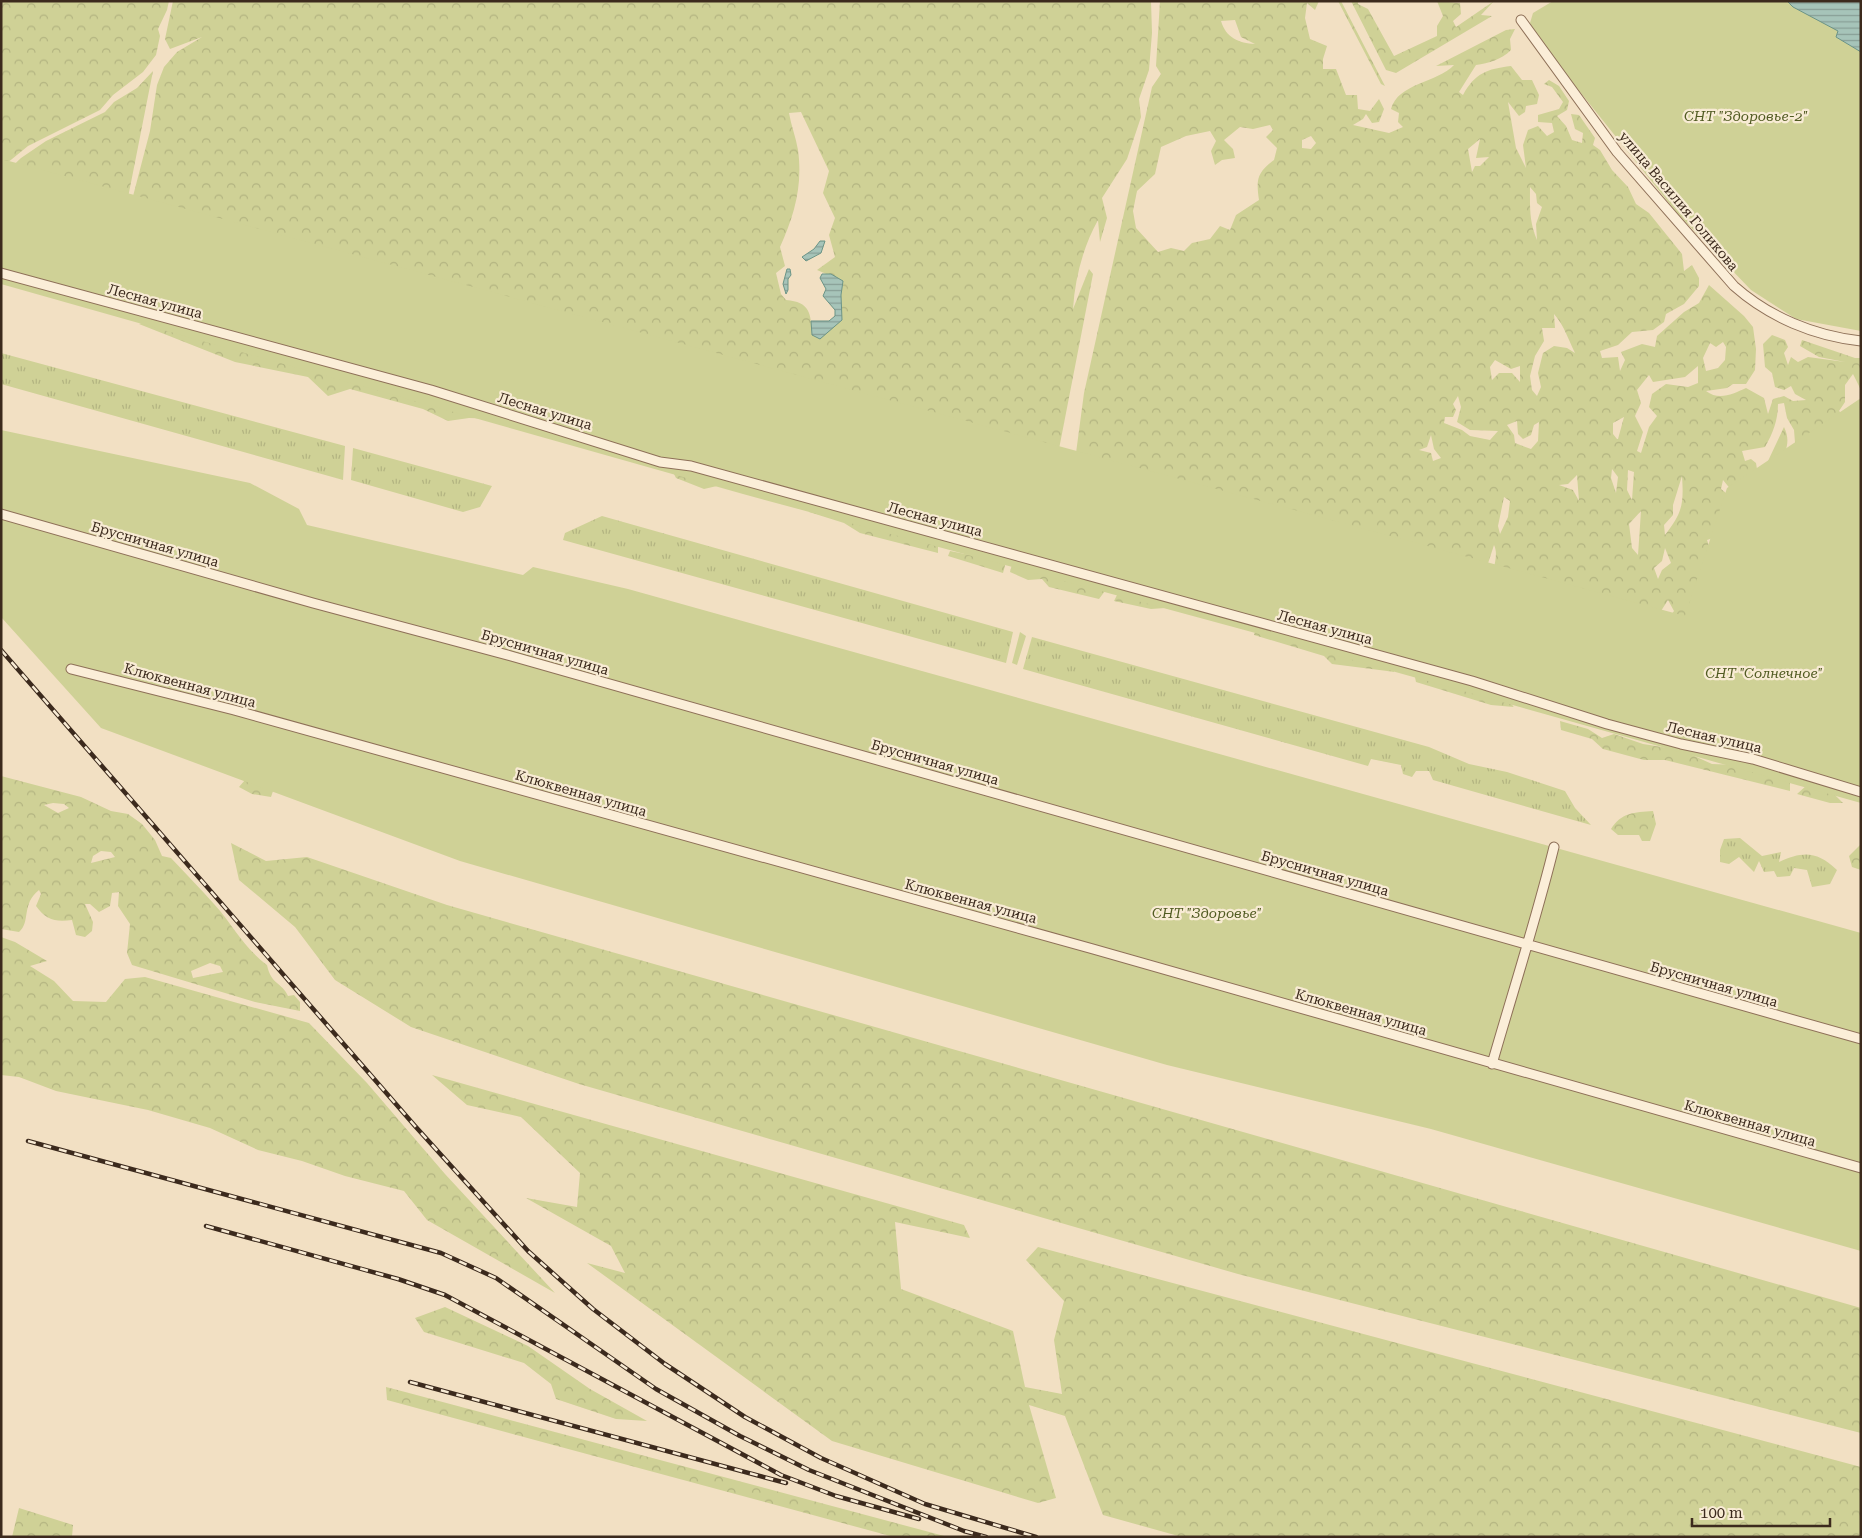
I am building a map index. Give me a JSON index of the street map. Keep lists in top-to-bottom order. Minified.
{"streets":{"street":["улица Василия Голикова","Лесная улица","Брусничная улица","Клюквенная улица"]},"parks":["СНТ \"Здоровье-2\"","СНТ \"Солнечное\"","СНТ \"Здоровье\""],"scale_bar":"100 m"}
